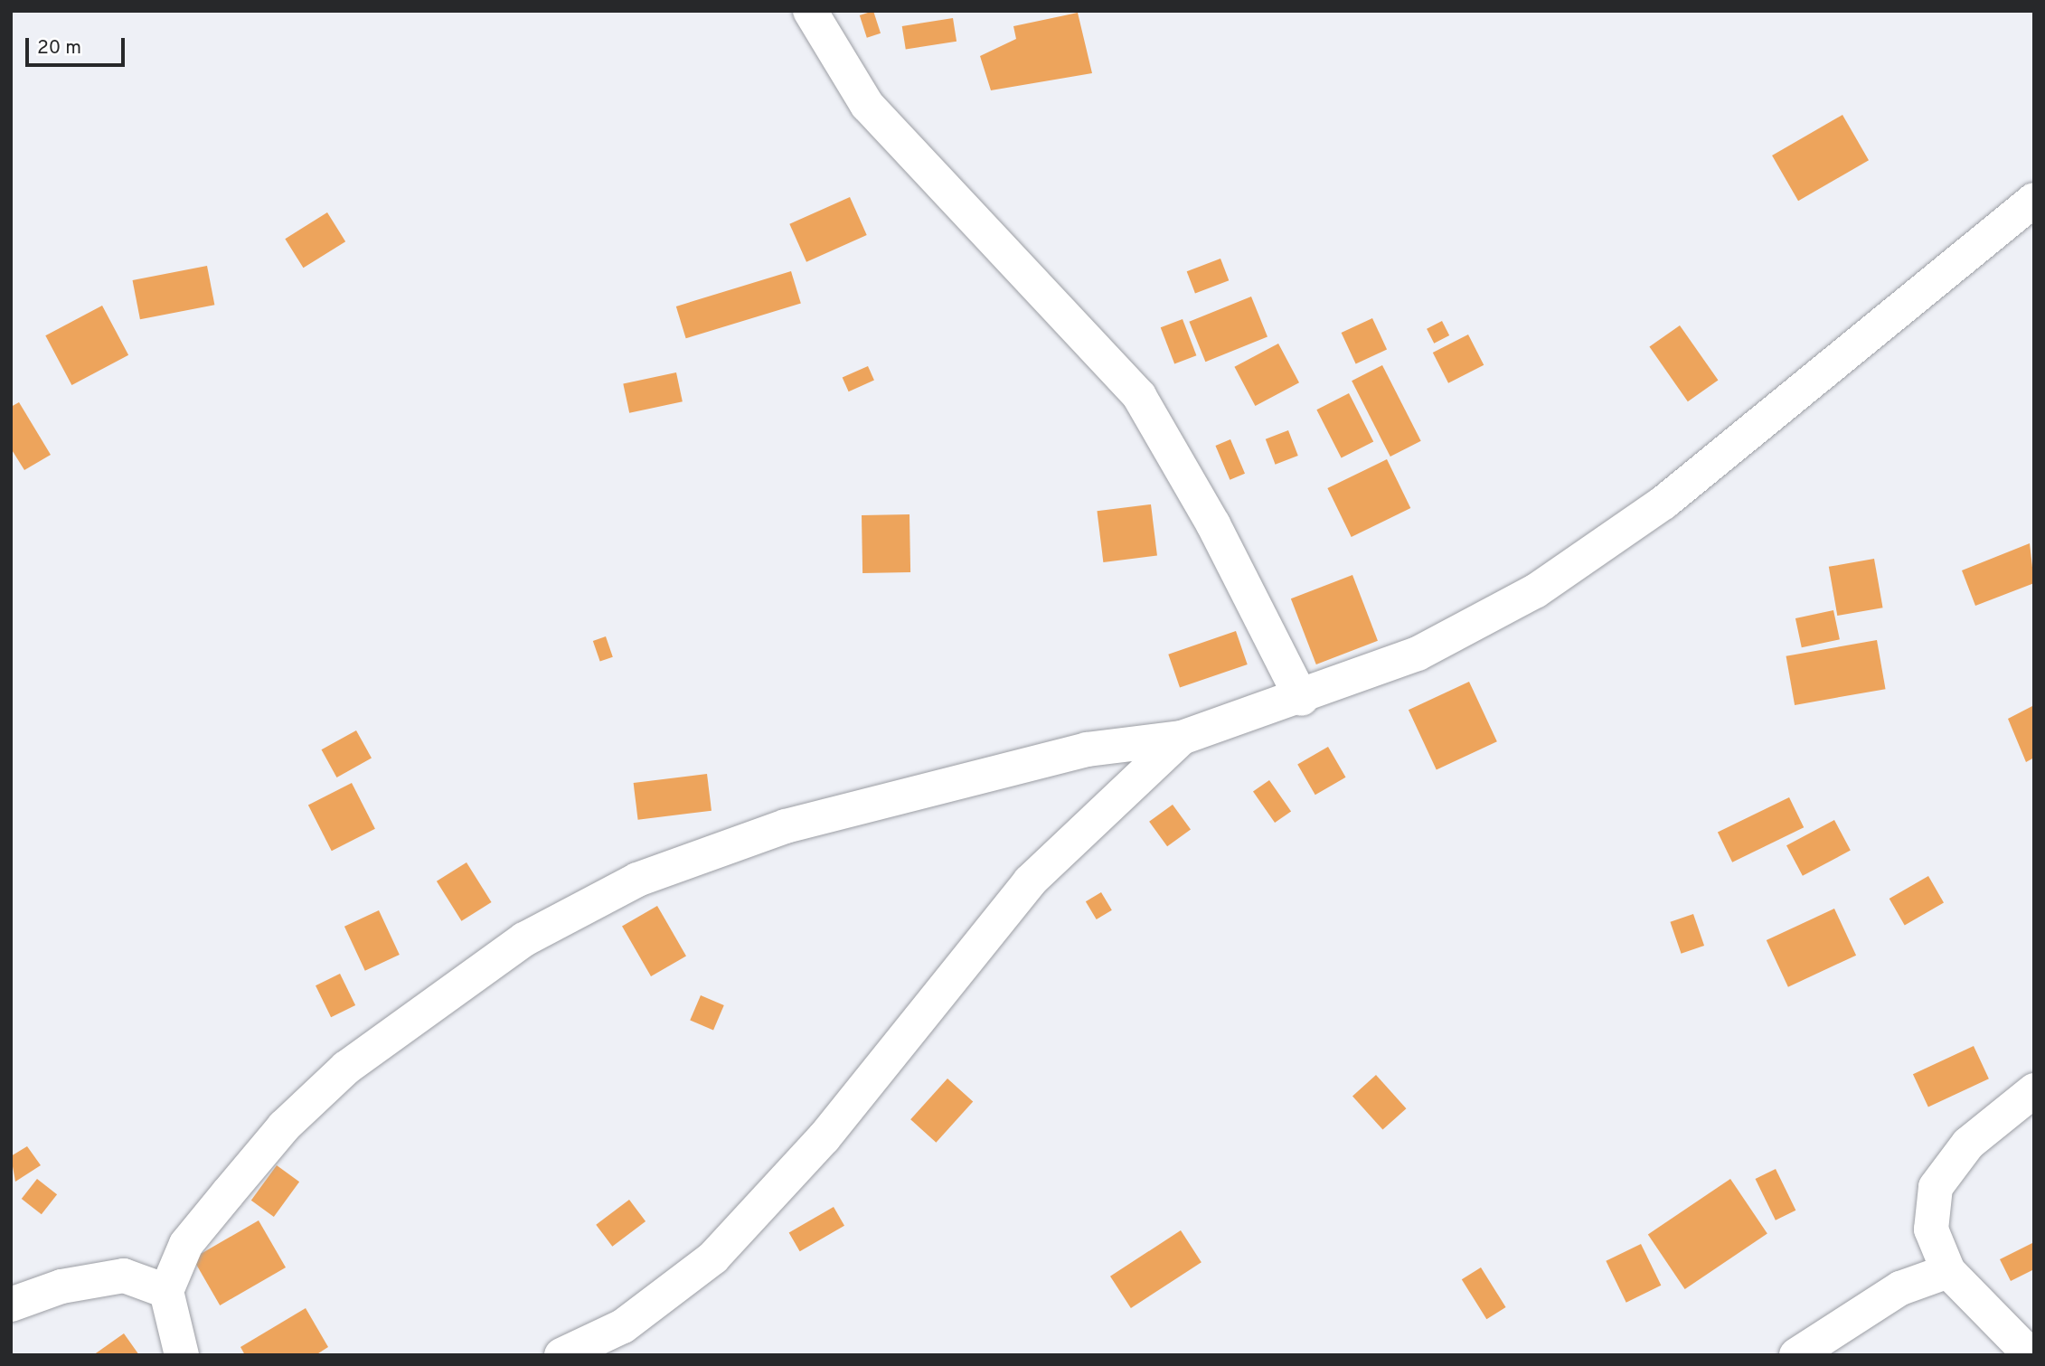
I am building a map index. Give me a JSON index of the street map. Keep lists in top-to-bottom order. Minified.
{"scale_bar":"20 m"}
